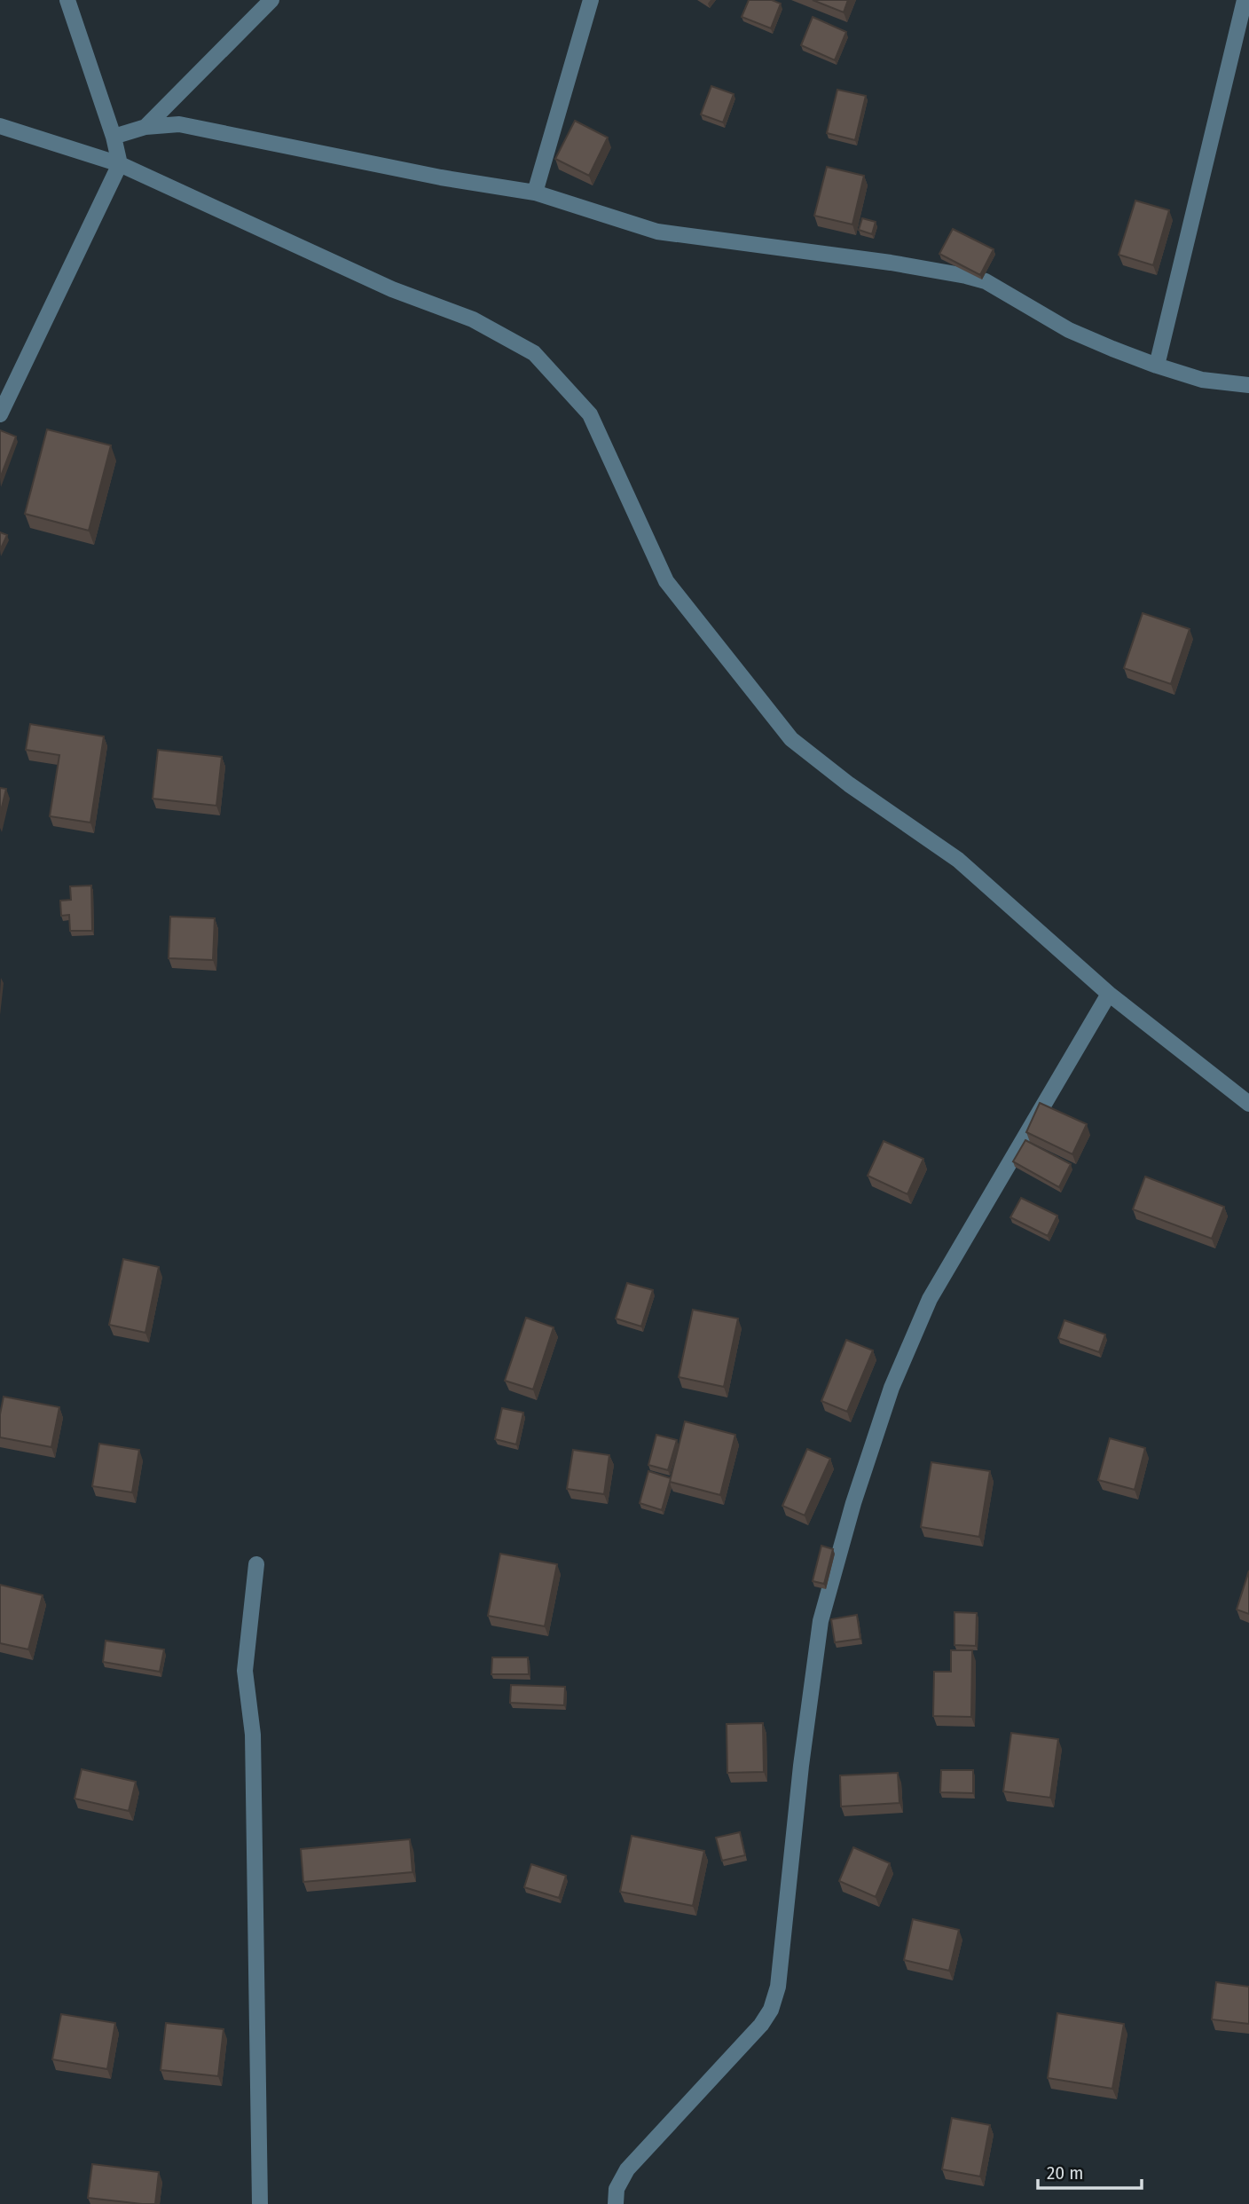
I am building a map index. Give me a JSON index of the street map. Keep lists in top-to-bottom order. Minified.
{"scale_bar":"20 m"}
